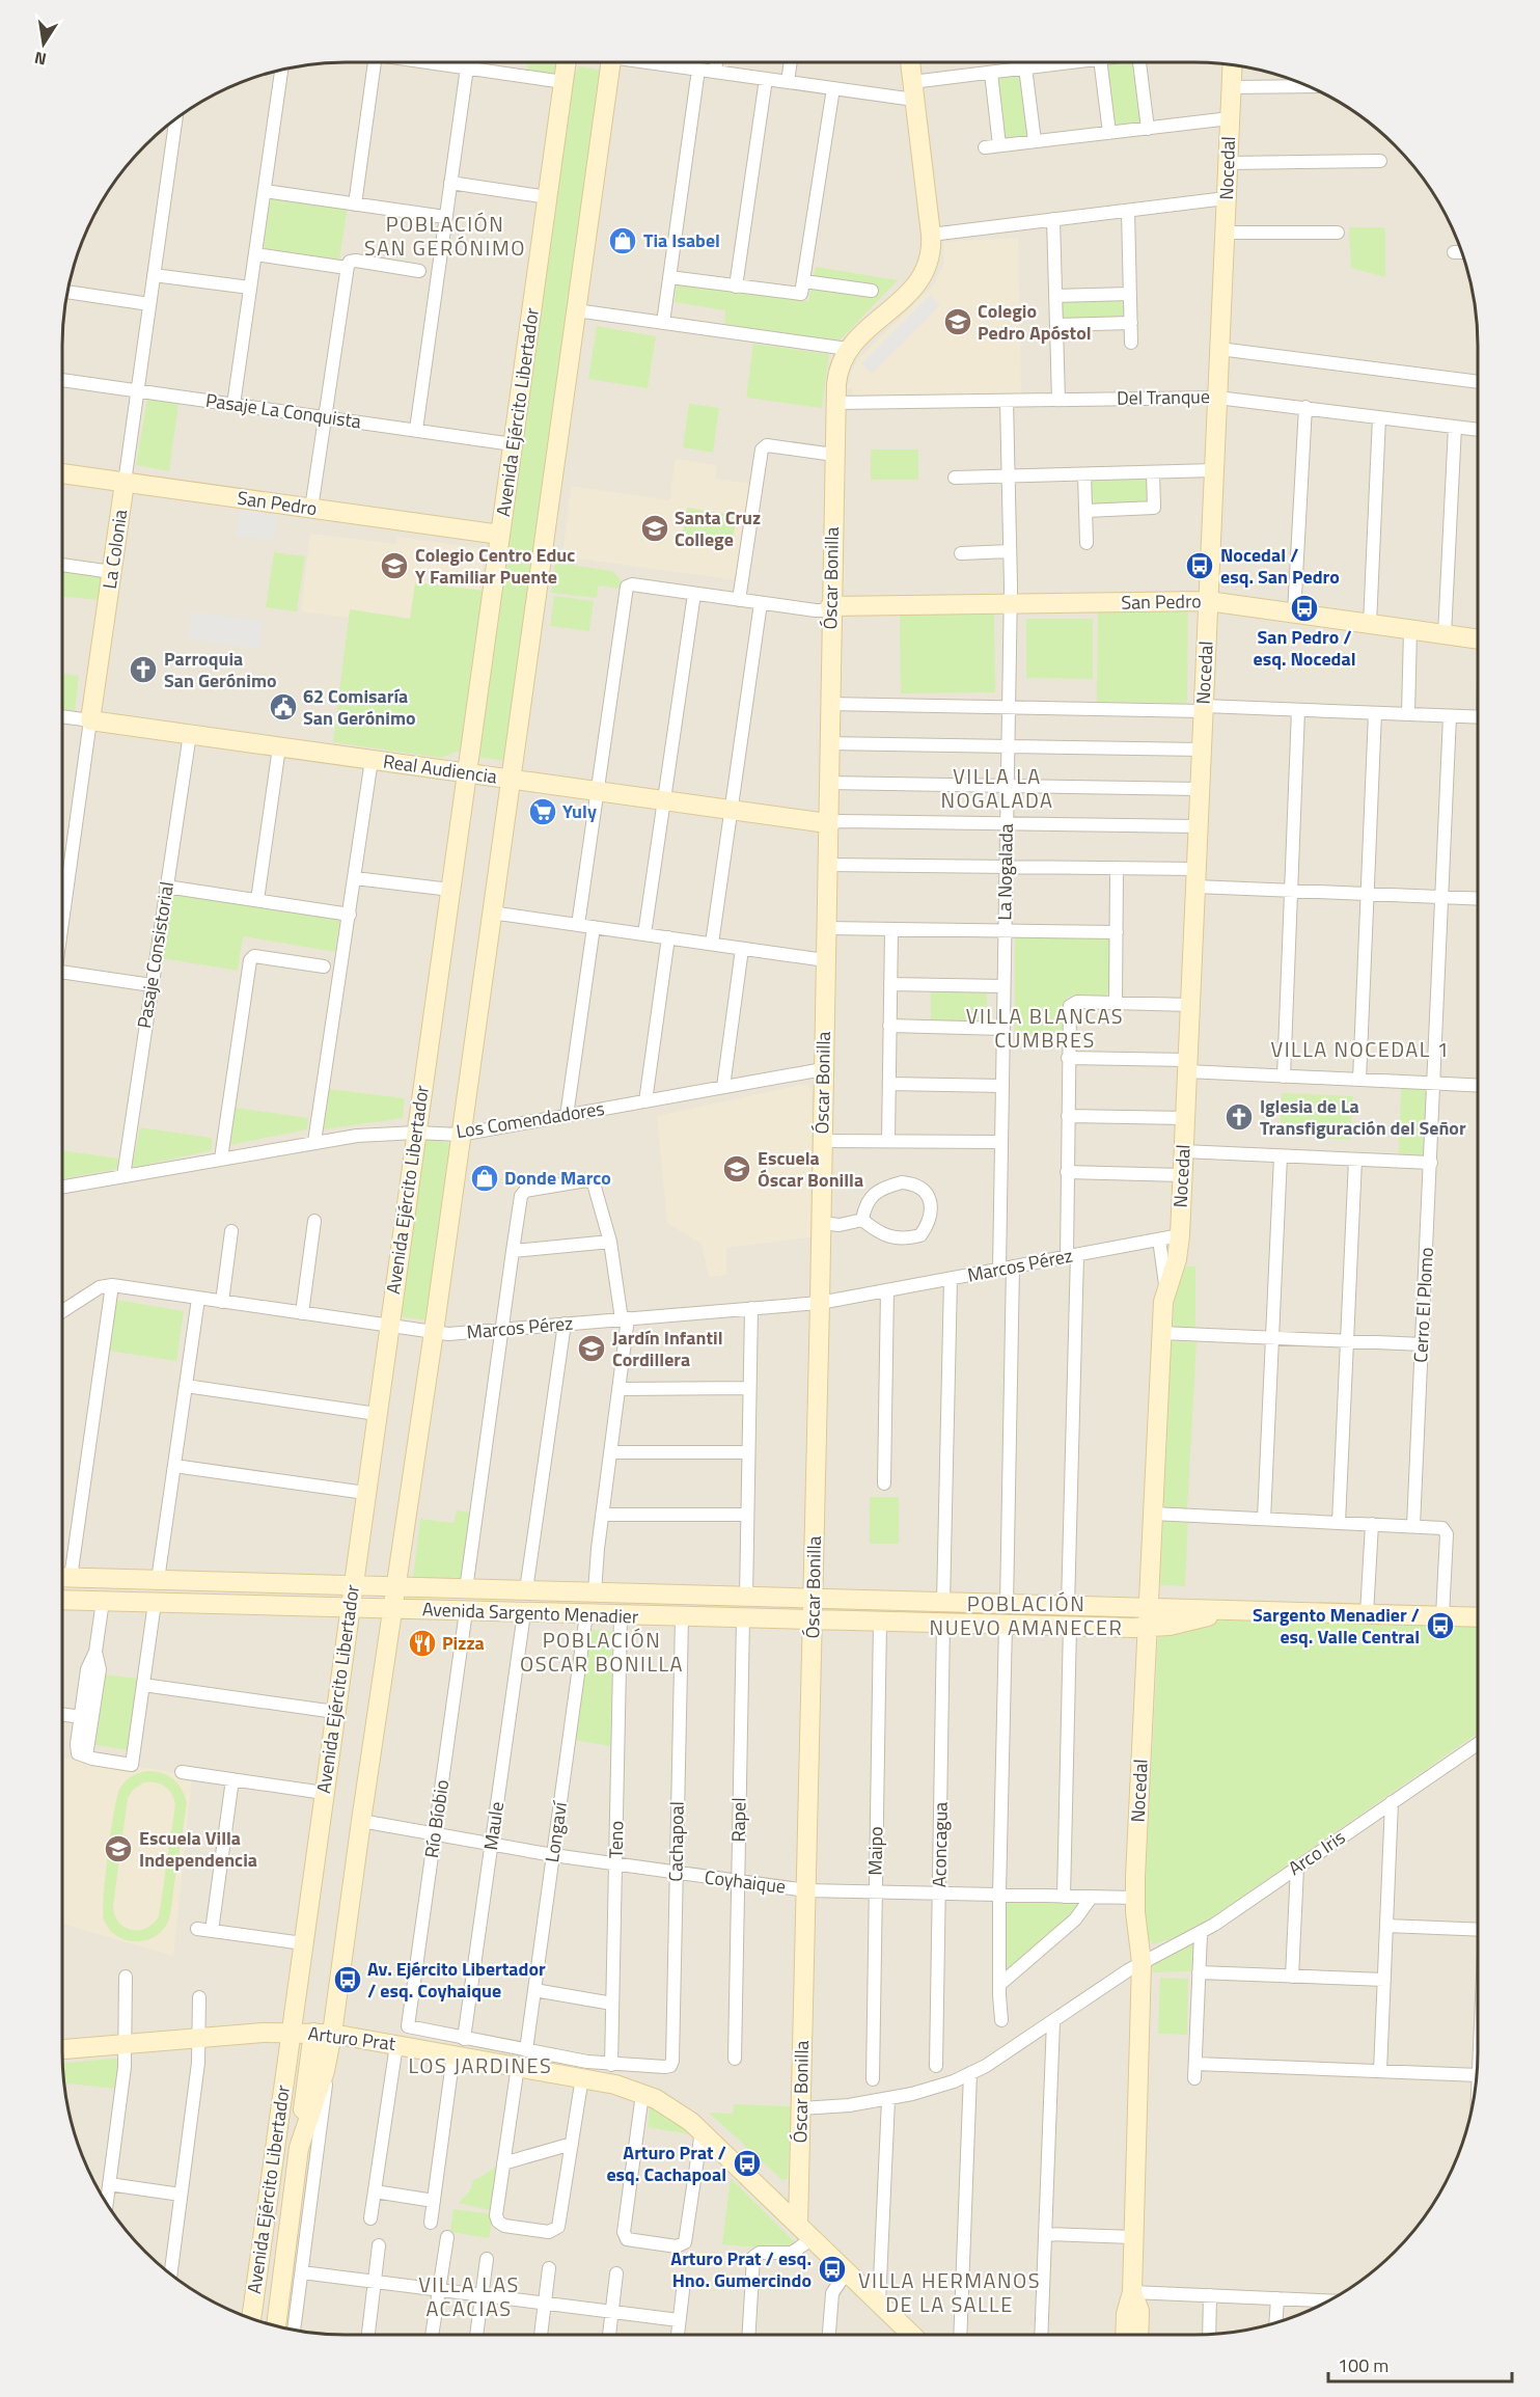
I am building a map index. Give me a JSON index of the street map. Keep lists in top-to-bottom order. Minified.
{"streets":{"street":["Nocedal","Del Tranque","Pasaje La Conquista","Avenida Ejército Libertador","San Pedro","La Colonia","Óscar Bonilla","Real Audiencia","La Nogalada","Pasaje Consistorial","Los Comendadores","Marcos Pérez","Cerro El Plomo","Avenida Sargento Menadier","Río Bíobio","Rapel","Maule","Longaví","Teno","Cachapoal","Aconcagua","Maipo","Arco Iris","Coyhaique","Arturo Prat"]},"crossings":[["Nocedal","Del Tranque"],["Nocedal","San Pedro"],["Nocedal","Marcos Pérez"],["Nocedal","Avenida Sargento Menadier"],["Nocedal","Arco Iris"],["Nocedal","Coyhaique"],["Del Tranque","Óscar Bonilla"],["Del Tranque","La Nogalada"],["Pasaje La Conquista","Avenida Ejército Libertador"],["Pasaje La Conquista","La Colonia"],["Avenida Ejército Libertador","San Pedro"],["Avenida Ejército Libertador","Real Audiencia"],["Avenida Ejército Libertador","Los Comendadores"],["Avenida Ejército Libertador","Marcos Pérez"],["Avenida Ejército Libertador","Avenida Sargento Menadier"],["Avenida Ejército Libertador","Coyhaique"],["Avenida Ejército Libertador","Arturo Prat"],["San Pedro","La Colonia"],["San Pedro","Óscar Bonilla"],["San Pedro","La Nogalada"],["La Colonia","Real Audiencia"],["Óscar Bonilla","Real Audiencia"],["Óscar Bonilla","Los Comendadores"],["Óscar Bonilla","Marcos Pérez"],["Óscar Bonilla","Avenida Sargento Menadier"],["Óscar Bonilla","Arco Iris"],["Óscar Bonilla","Coyhaique"],["Óscar Bonilla","Arturo Prat"],["Real Audiencia","Pasaje Consistorial"],["La Nogalada","Marcos Pérez"],["Pasaje Consistorial","Los Comendadores"],["Avenida Sargento Menadier","Río Bíobio"],["Avenida Sargento Menadier","Rapel"],["Avenida Sargento Menadier","Maule"],["Avenida Sargento Menadier","Longaví"],["Avenida Sargento Menadier","Teno"],["Avenida Sargento Menadier","Cachapoal"],["Avenida Sargento Menadier","Aconcagua"],["Avenida Sargento Menadier","Maipo"],["Río Bíobio","Maule"],["Río Bíobio","Coyhaique"],["Río Bíobio","Arturo Prat"],["Rapel","Coyhaique"],["Maule","Coyhaique"],["Maule","Arturo Prat"],["Longaví","Coyhaique"],["Longaví","Arturo Prat"],["Teno","Cachapoal"],["Teno","Coyhaique"],["Cachapoal","Coyhaique"],["Aconcagua","Coyhaique"],["Maipo","Coyhaique"]],"districts":["POBLACIÓN SAN GERÓNIMO","VILLA LA NOGALADA","VILLA BLANCAS CUMBRES","VILLA NOCEDAL 1","POBLACIÓN NUEVO AMANECER","POBLACIÓN OSCAR BONILLA","LOS JARDINES","VILLA HERMANOS DE LA SALLE","VILLA LAS ACACIAS"],"places":{"shop":["Tia Isabel","Donde Marco"],"school or university":["Colegio Pedro Apóstol","Santa Cruz College","Colegio Centro Educ Y Familiar Puente","Escuela Óscar Bonilla","Jardín Infantil Cordillera","Escuela Villa Independencia"],"bus stop":["Nocedal / esq. San Pedro","San Pedro / esq. Nocedal","Sargento Menadier / esq. Valle Central","Av. Ejército Libertador / esq. Coyhaique","Arturo Prat / esq. Cachapoal","Arturo Prat / esq. Hno. Gumercindo"],"church":["Parroquia San Gerónimo","Iglesia de La Transfiguración del Señor"],"public building":["62 Comisaría San Gerónimo"],"supermarket":["Yuly"],"restaurant":["Pizza"]},"scale_bar":"100 m","north":"bottom"}
